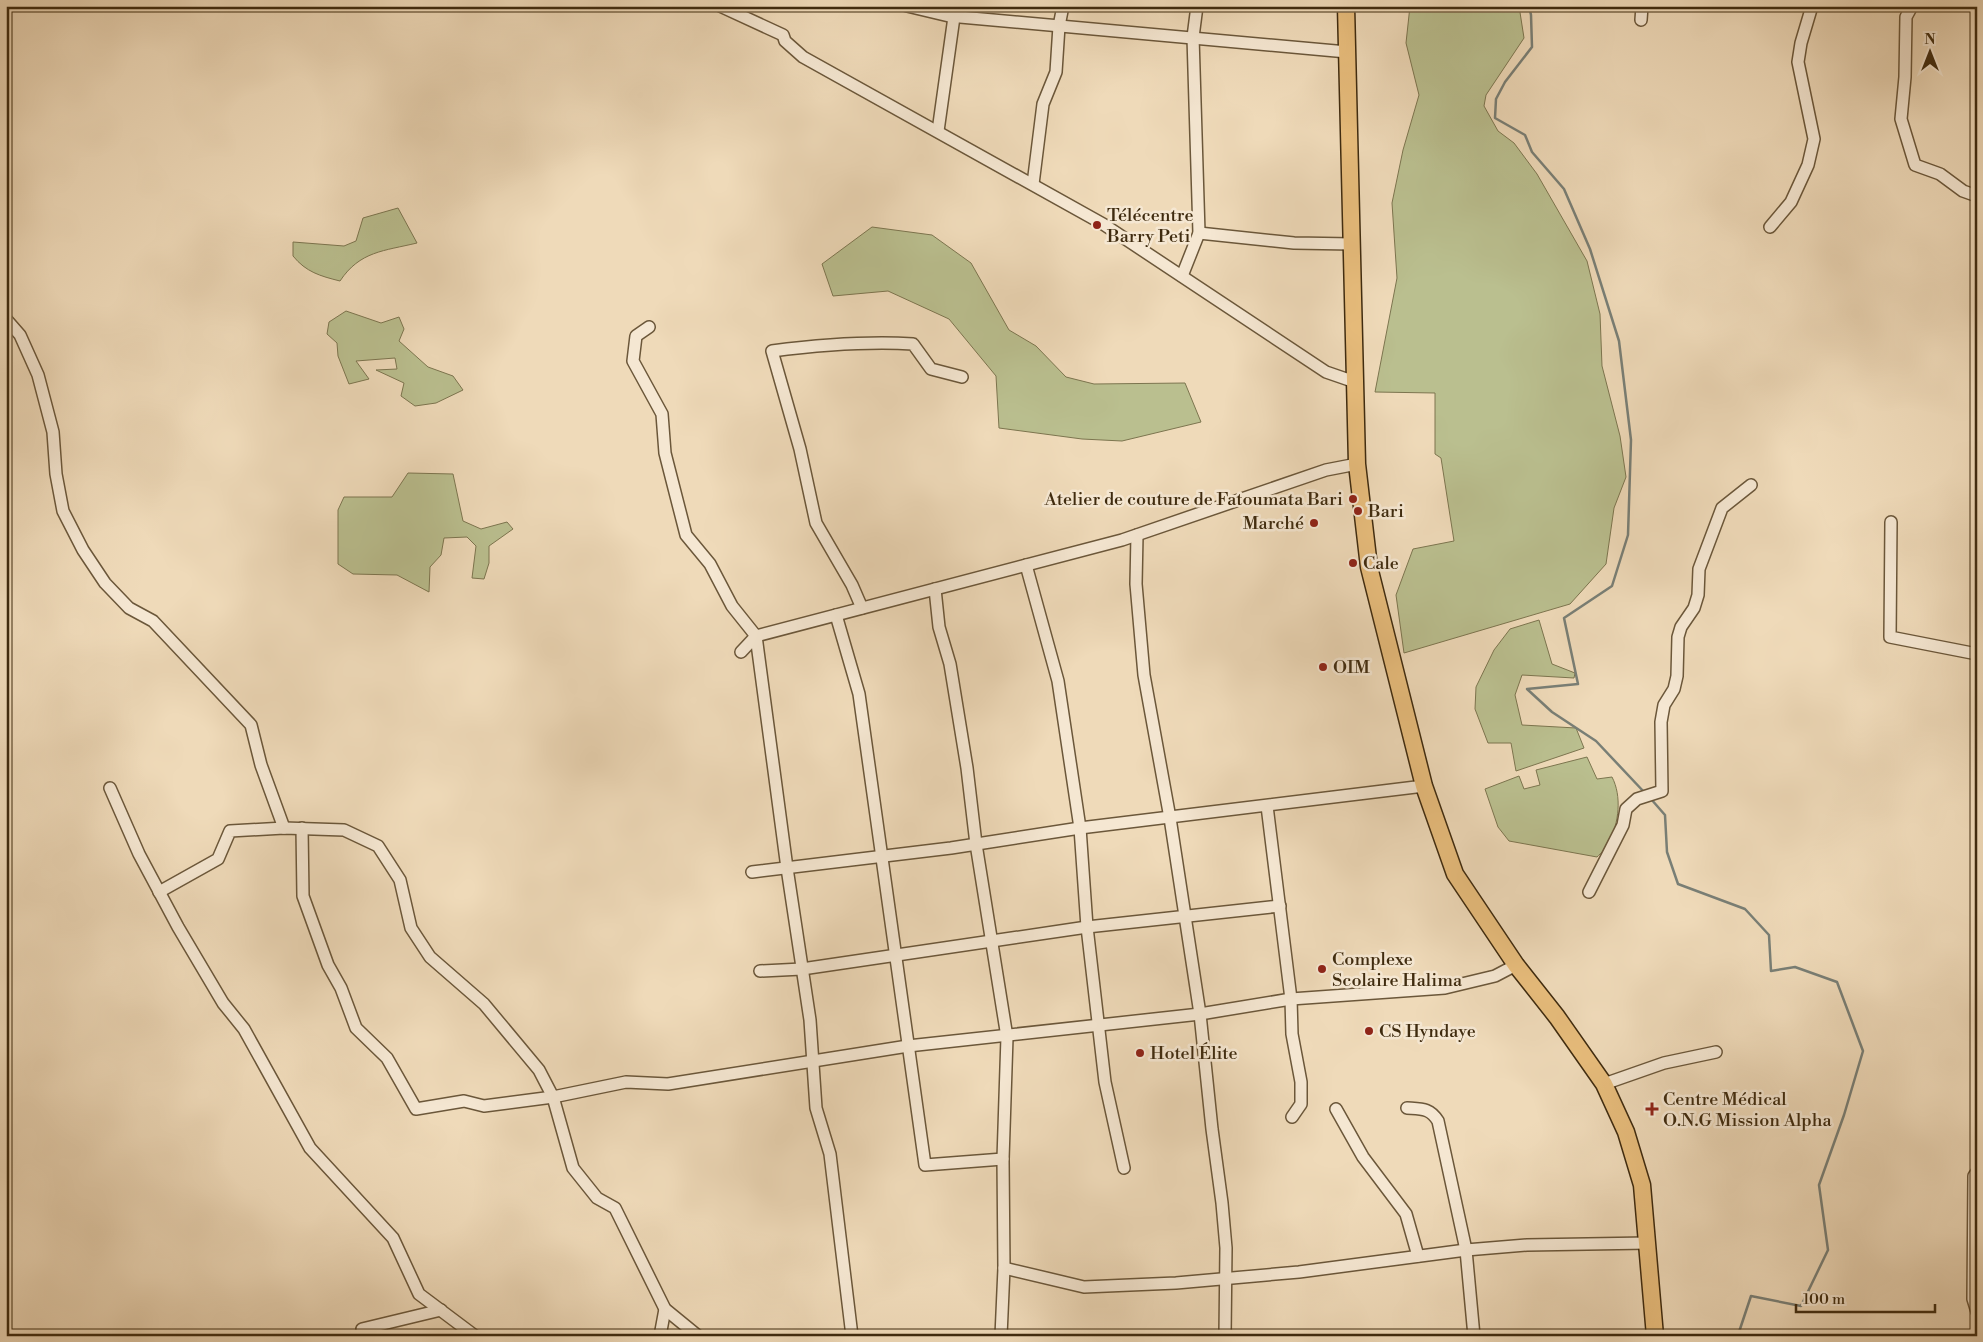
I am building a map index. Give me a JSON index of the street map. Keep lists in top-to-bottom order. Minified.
{"places":{"other":["Télécentre Barry Peti","Atelier de couture de Fatoumata Bari","Bari","Marché","Cale","OIM","Complexe Scolaire Halima","CS Hyndaye","Hotel Élite"],"health":["Centre Médical O.N.G Mission Alpha"]},"scale_bar":"100 m","north":"top"}
